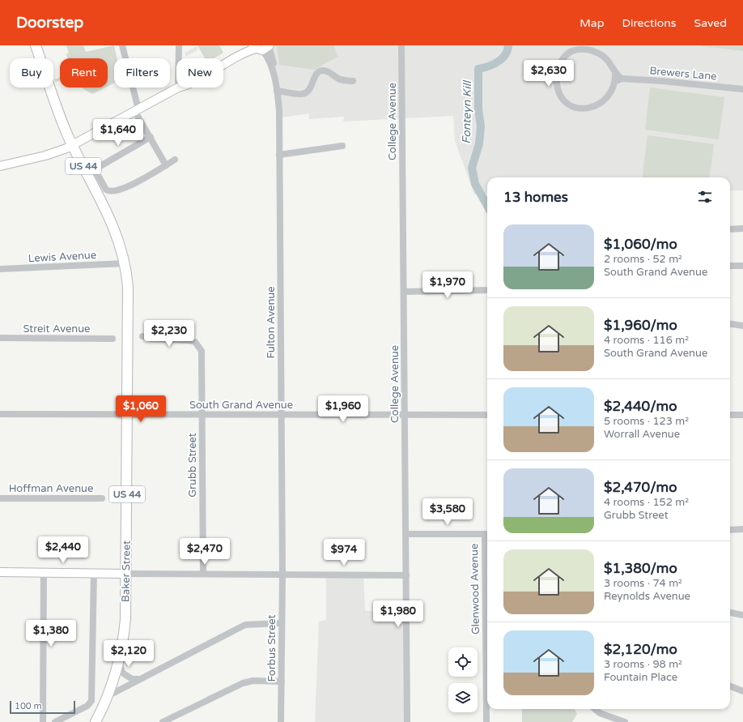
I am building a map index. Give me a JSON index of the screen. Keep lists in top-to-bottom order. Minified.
{"streets":{"highway":["US 44","Baker Street"],"street":["Brewers Lane","College Avenue","Lewis Avenue","Fulton Avenue","Streit Avenue","South Grand Avenue","Grubb Street","Hoffman Avenue","Glenwood Avenue","Forbus Street"]},"crossings":[["College Avenue","South Grand Avenue"],["US 44","Lewis Avenue"],["US 44","South Grand Avenue"],["US 44","Baker Street"],["Fulton Avenue","South Grand Avenue"],["Fulton Avenue","Forbus Street"],["South Grand Avenue","Grubb Street"],["South Grand Avenue","Baker Street"]],"water":["Fonteyn Kill"],"scale_bar":"100 m","page":{"header":"Doorstep","nav":["Map","Directions","Saved"],"chip":["Buy","Rent","Filters","New"],"price":["$2,630","$1,640","$1,970","$2,230","$1,060","$1,960","$3,580","$2,440","$2,470","$974","$1,980","$1,380","$2,120"],"heading":"13 homes","list":[{"name":"$1,060/mo","note":"2 rooms · 52 m² · South Grand Avenue"},{"name":"$1,960/mo","note":"4 rooms · 116 m² · South Grand Avenue"},{"name":"$2,440/mo","note":"5 rooms · 123 m² · Worrall Avenue"},{"name":"$2,470/mo","note":"4 rooms · 152 m² · Grubb Street"},{"name":"$1,380/mo","note":"3 rooms · 74 m² · Reynolds Avenue"},{"name":"$2,120/mo","note":"3 rooms · 98 m² · Fountain Place"}],"scale":"100 m"}}
